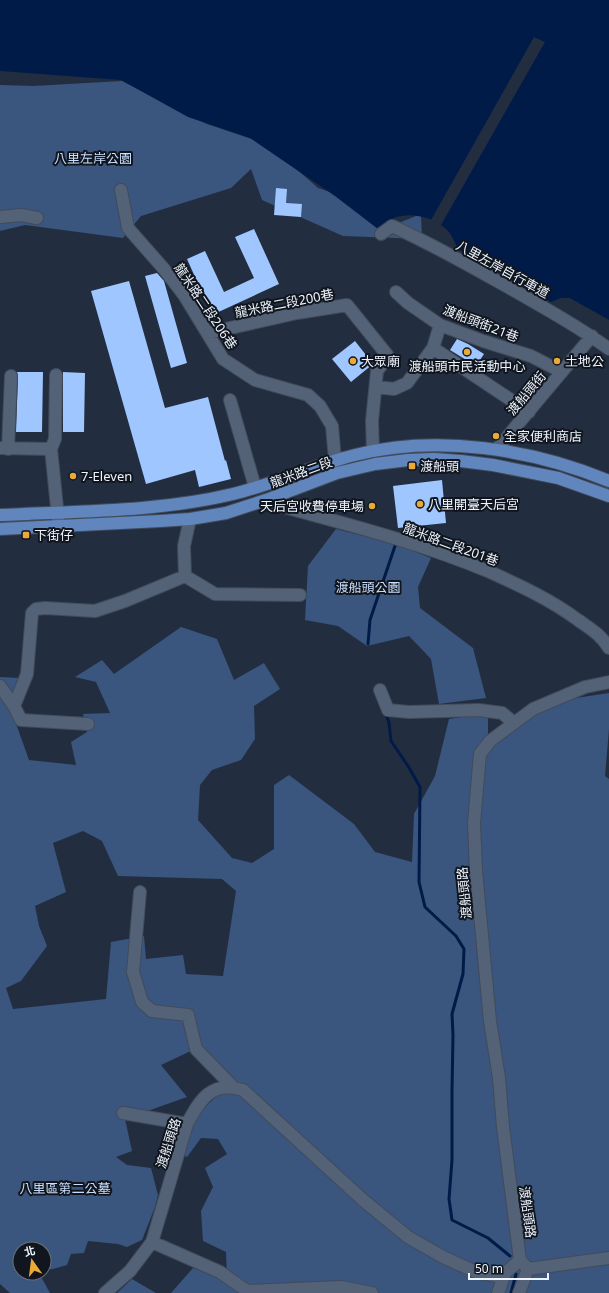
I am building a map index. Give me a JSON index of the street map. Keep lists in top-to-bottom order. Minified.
{"streets":{"main road":["龍米路二段"],"street":["八里左岸自行車道","龍米路二段200巷","龍米路二段206巷","渡船頭街21巷","渡船頭街","龍米路二段201巷","渡船頭路"]},"crossings":[["八里左岸自行車道","渡船頭街"],["龍米路二段200巷","龍米路二段206巷"],["龍米路二段200巷","龍米路二段"],["龍米路二段206巷","龍米路二段"],["渡船頭街21巷","渡船頭街"],["渡船頭街","龍米路二段"],["龍米路二段","龍米路二段201巷"]],"parks":["八里左岸公園","渡船頭公園","八里區第二公墓"],"places":{"other":["渡船頭市民活動中心","大眾廟","土地公","全家便利商店","7-Eleven","八里開臺天后宮","天后宮收費停車場"],"transit":["渡船頭","下街仔"]},"scale_bar":"50 m","north":"top"}
